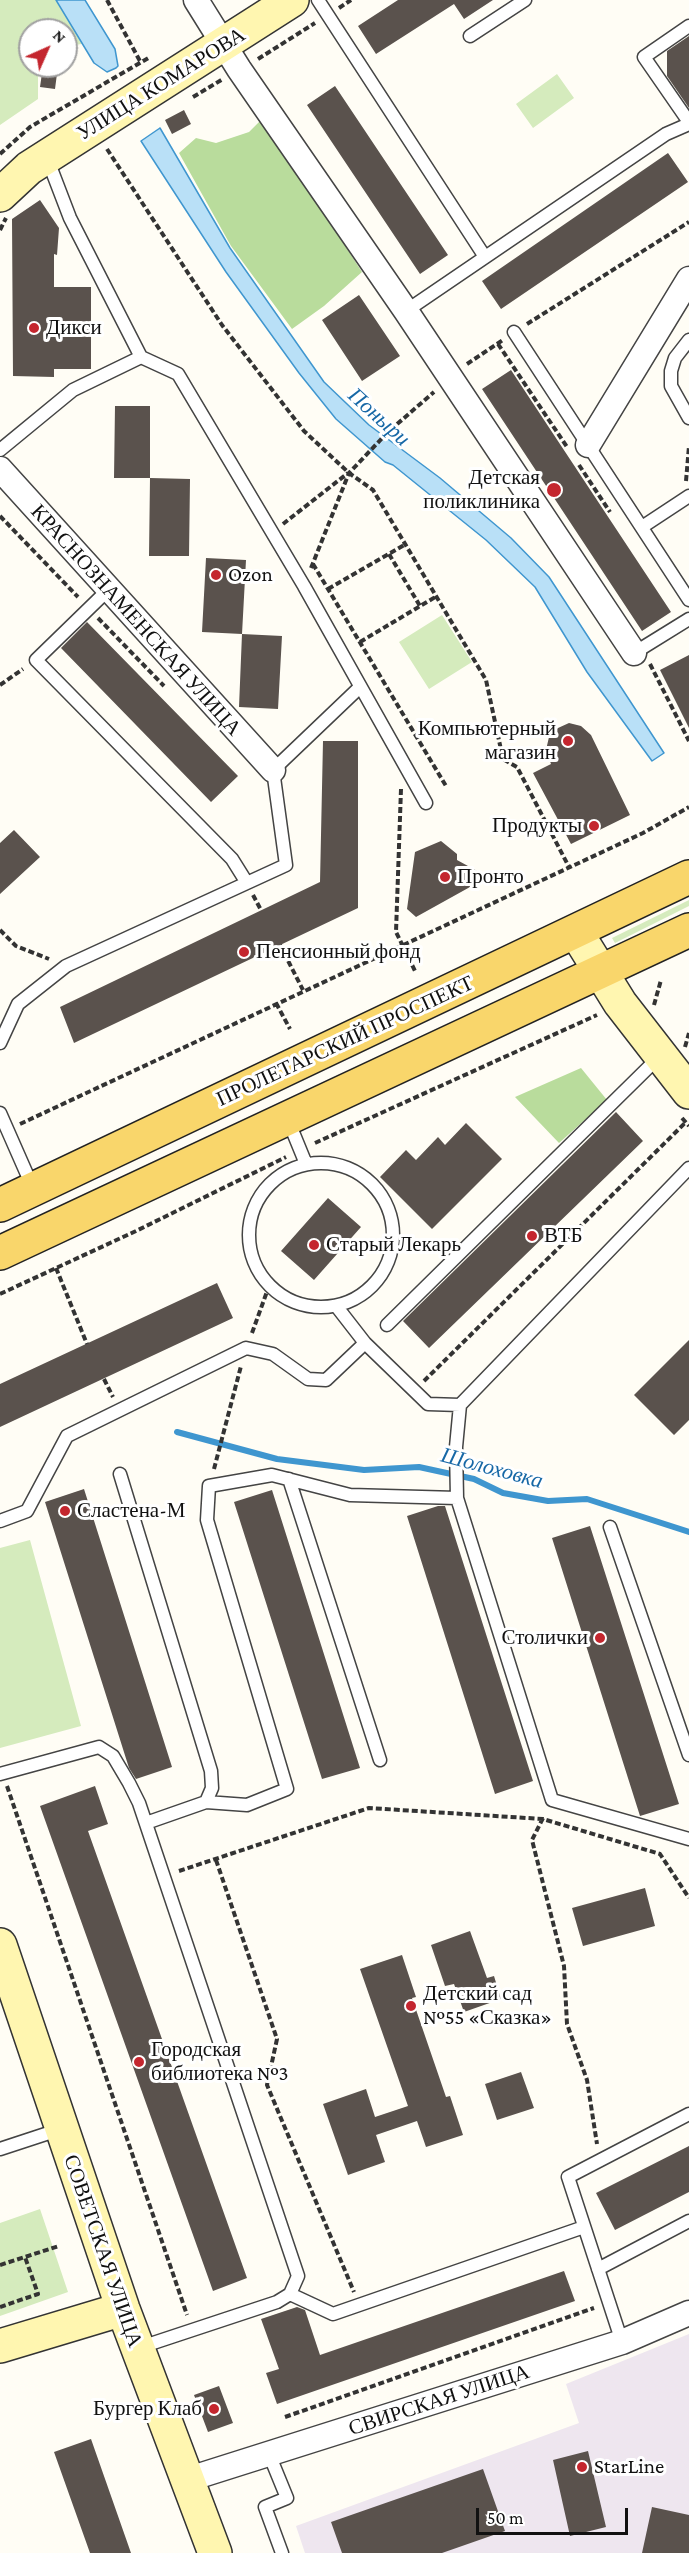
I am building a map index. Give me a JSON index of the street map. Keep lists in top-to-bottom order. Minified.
{"streets":{"main road":["УЛИЦА КОМАРОВА","ПРОЛЕТАРСКИЙ ПРОСПЕКТ","СОВЕТСКАЯ УЛИЦА"],"street":["КРАСНОЗНАМЕНСКАЯ УЛИЦА","СВИРСКАЯ УЛИЦА"]},"crossings":[["СОВЕТСКАЯ УЛИЦА","СВИРСКАЯ УЛИЦА"]],"water":["Поныри","Шолоховка"],"places":["Дикси","Детская поликлиника","Ozon","Компьютерный магазин","Продукты","Пронто","Пенсионный фонд","ВТБ","Старый Лекарь","Сластена-М","Столички","Детский сад №55 «Сказка»","Городская библиотека №3","Бургер Клаб","StarLine"],"scale_bar":"50 m","north":"top right"}
